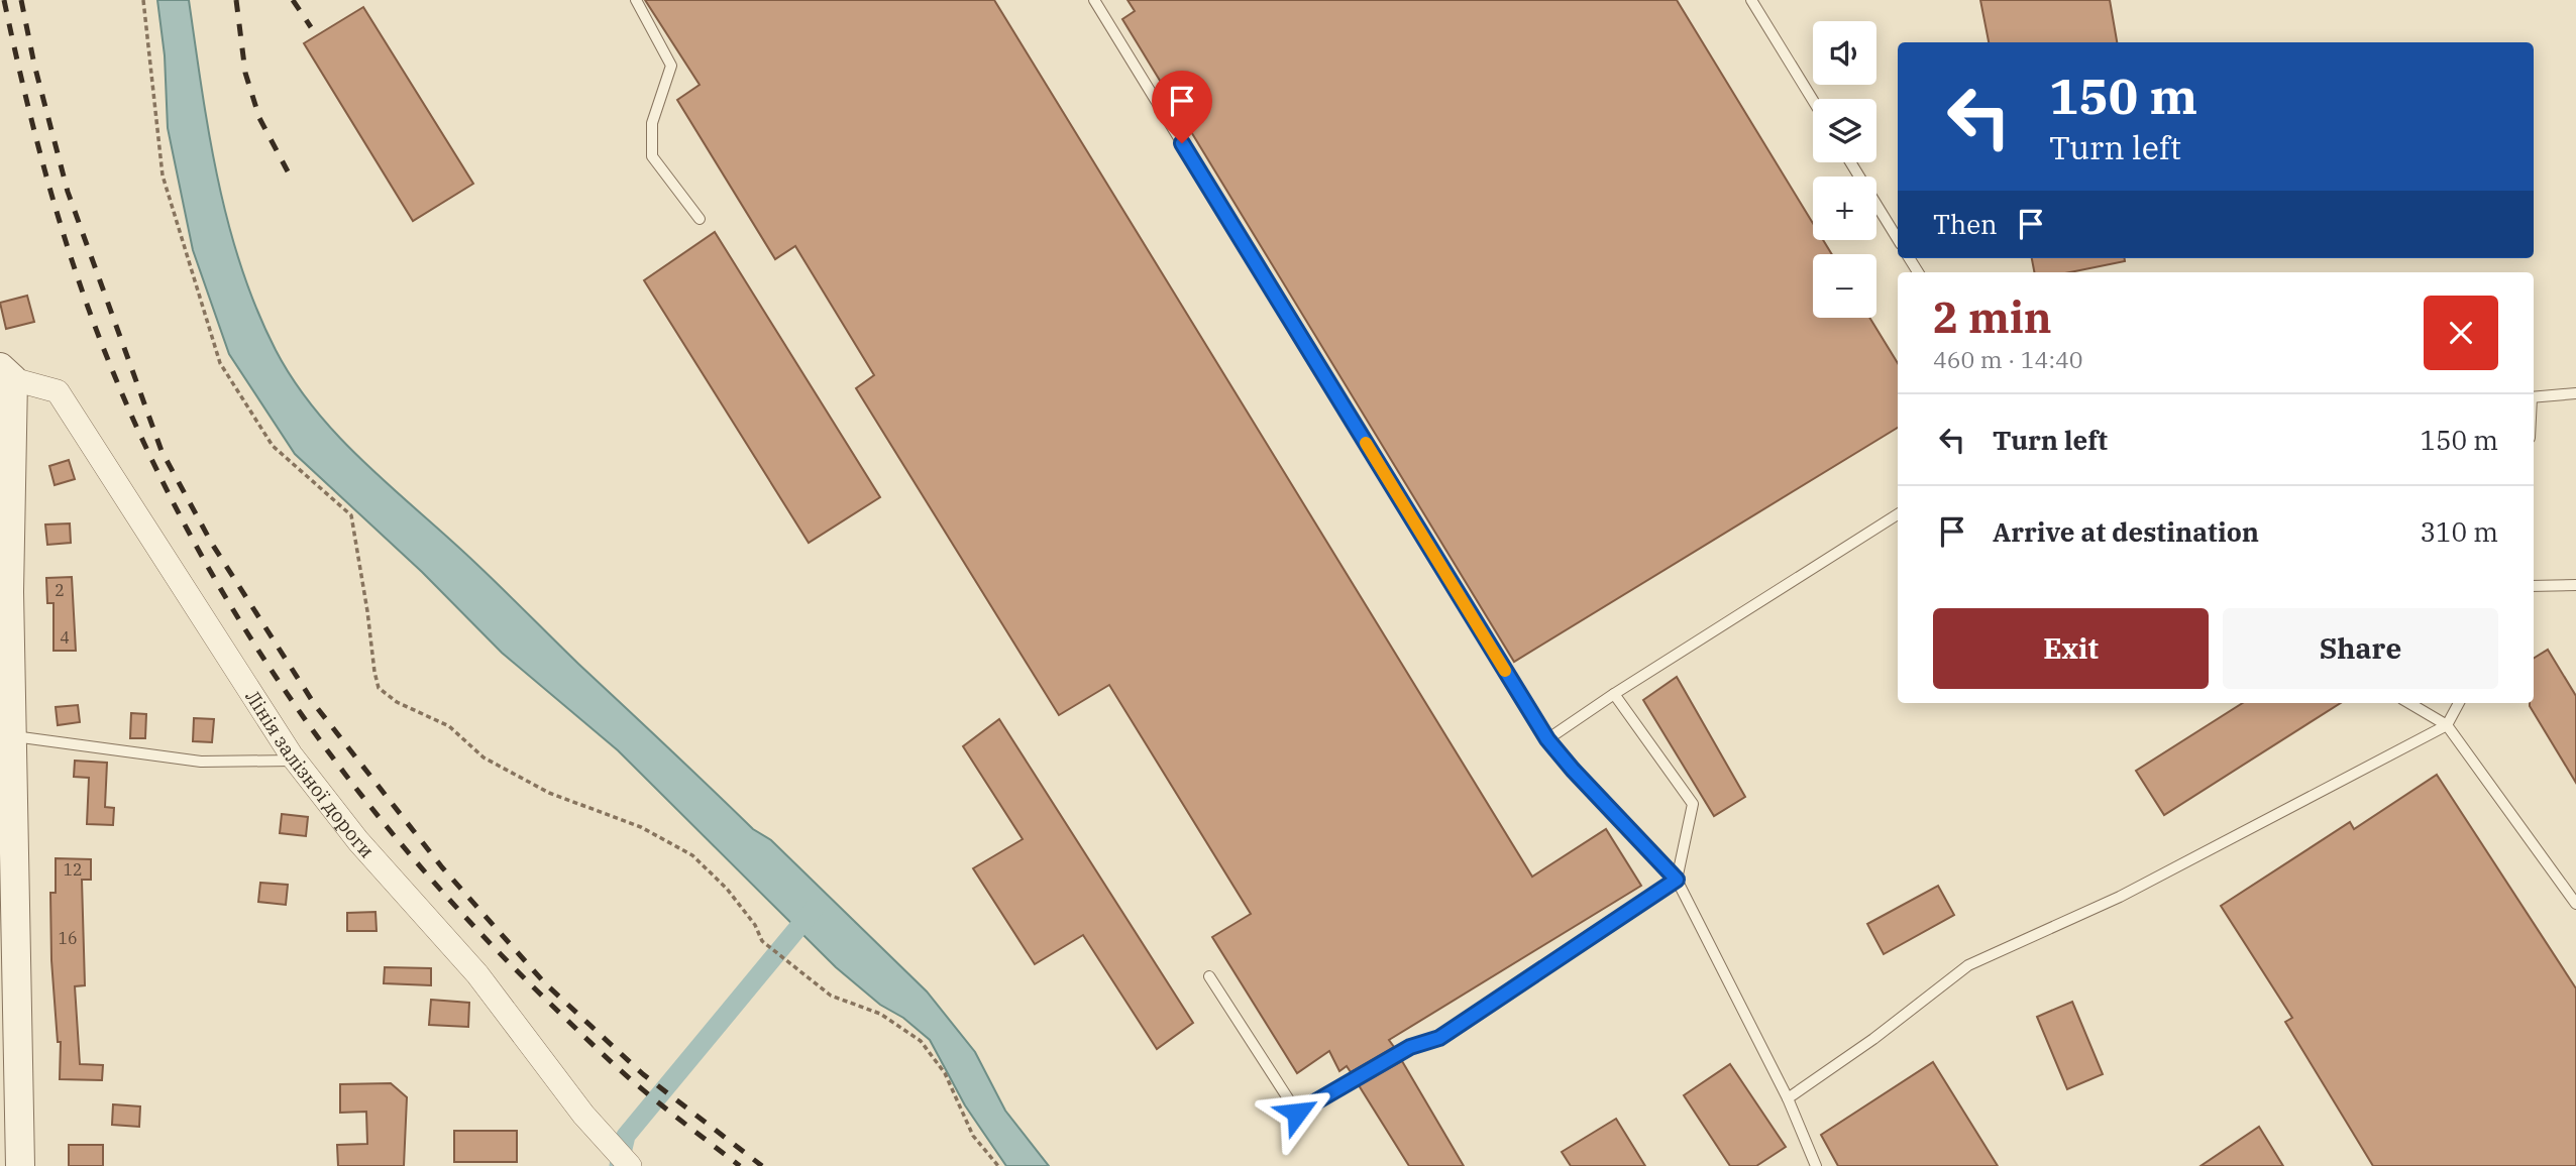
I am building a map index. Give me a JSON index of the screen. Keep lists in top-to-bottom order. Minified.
{"streets":{"street":["Лінія залізної дороги"]},"house_numbers":["2","4","12","16"],"page":{"map_buttons":["+","−"],"turn":["150 m","Turn left"],"then":"Then","heading":["2 min","460 m · 14:40"],"list":[{"name":"Turn left","value":"150 m"},{"name":"Arrive at destination","value":"310 m"}],"buttons":["Exit","Share"]}}
